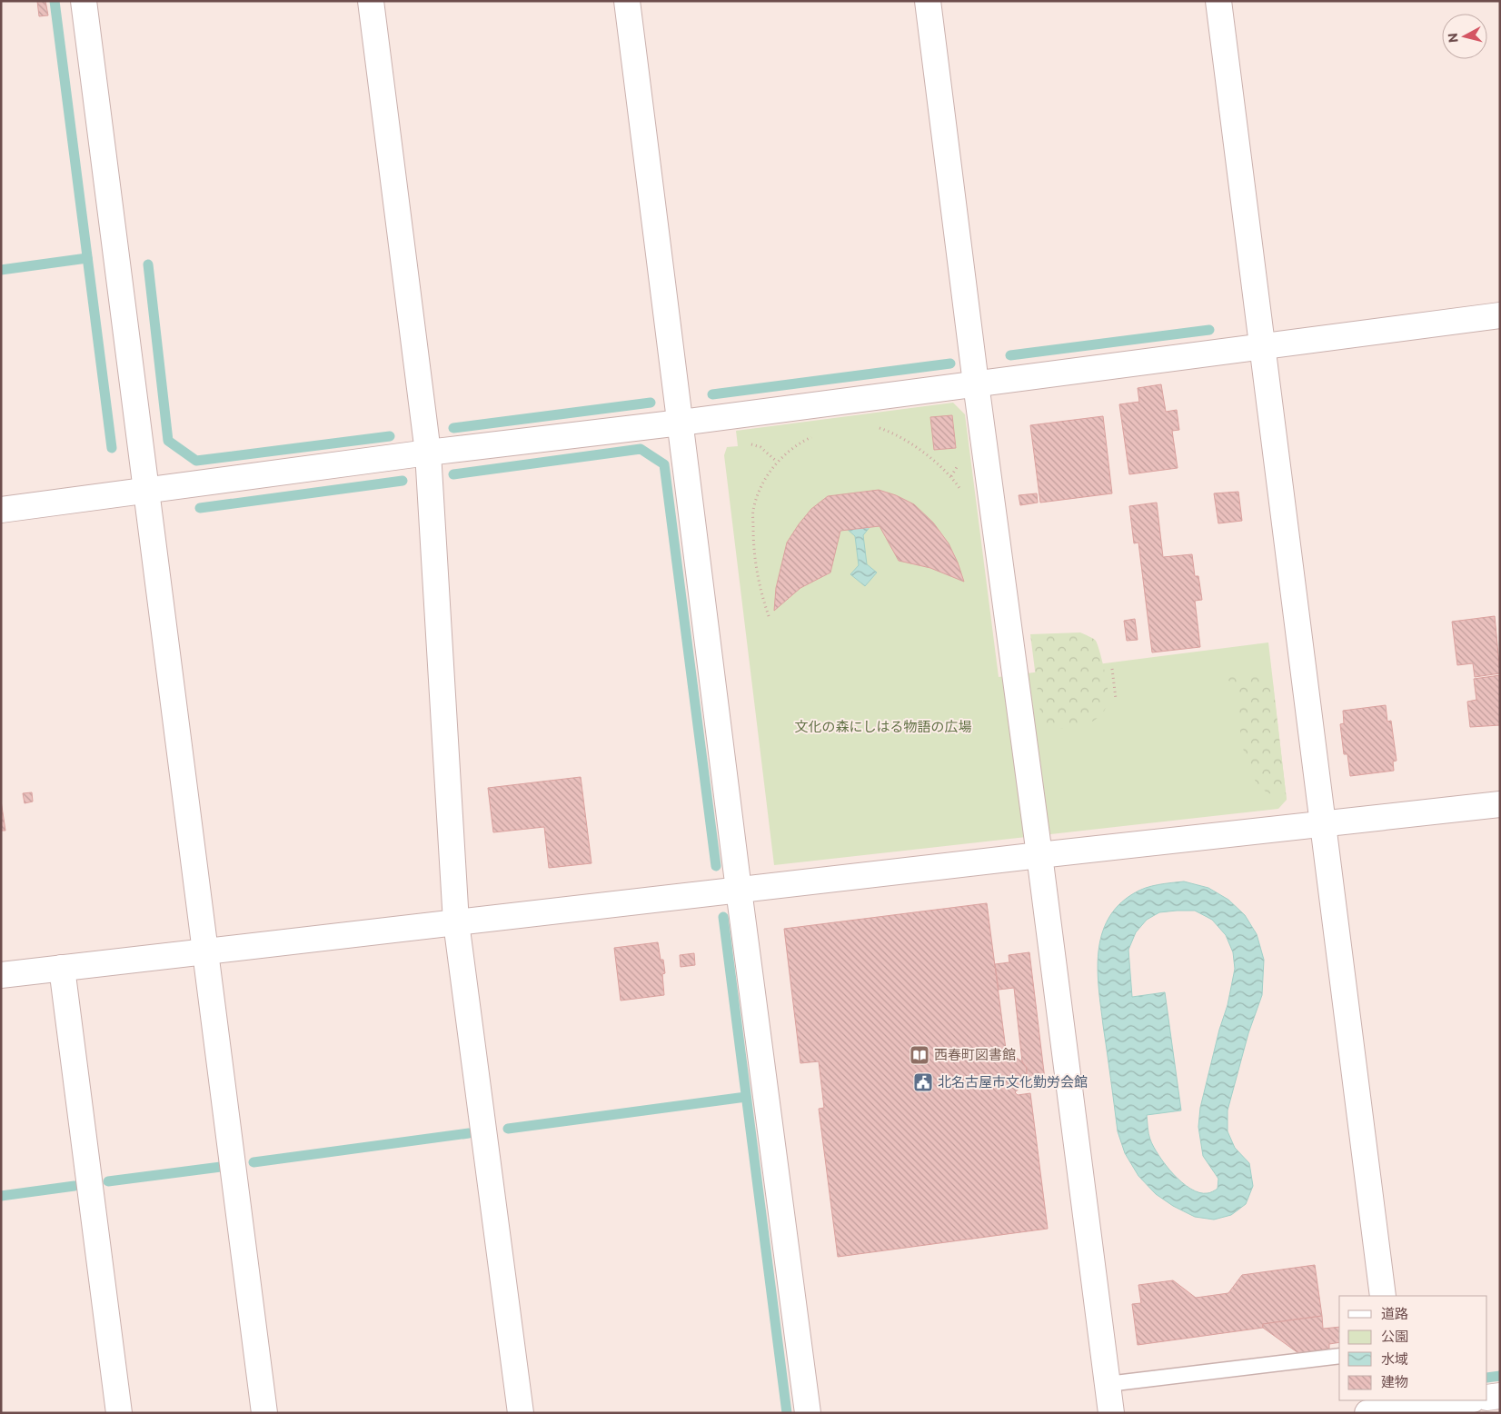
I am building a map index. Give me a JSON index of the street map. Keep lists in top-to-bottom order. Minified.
{"parks":["文化の森にしはる物語の広場"],"places":{"library":["西春町図書館"],"public building":["北名古屋市文化勤労会館"]},"legend":["道路","公園","水域","建物"],"north":"left"}
